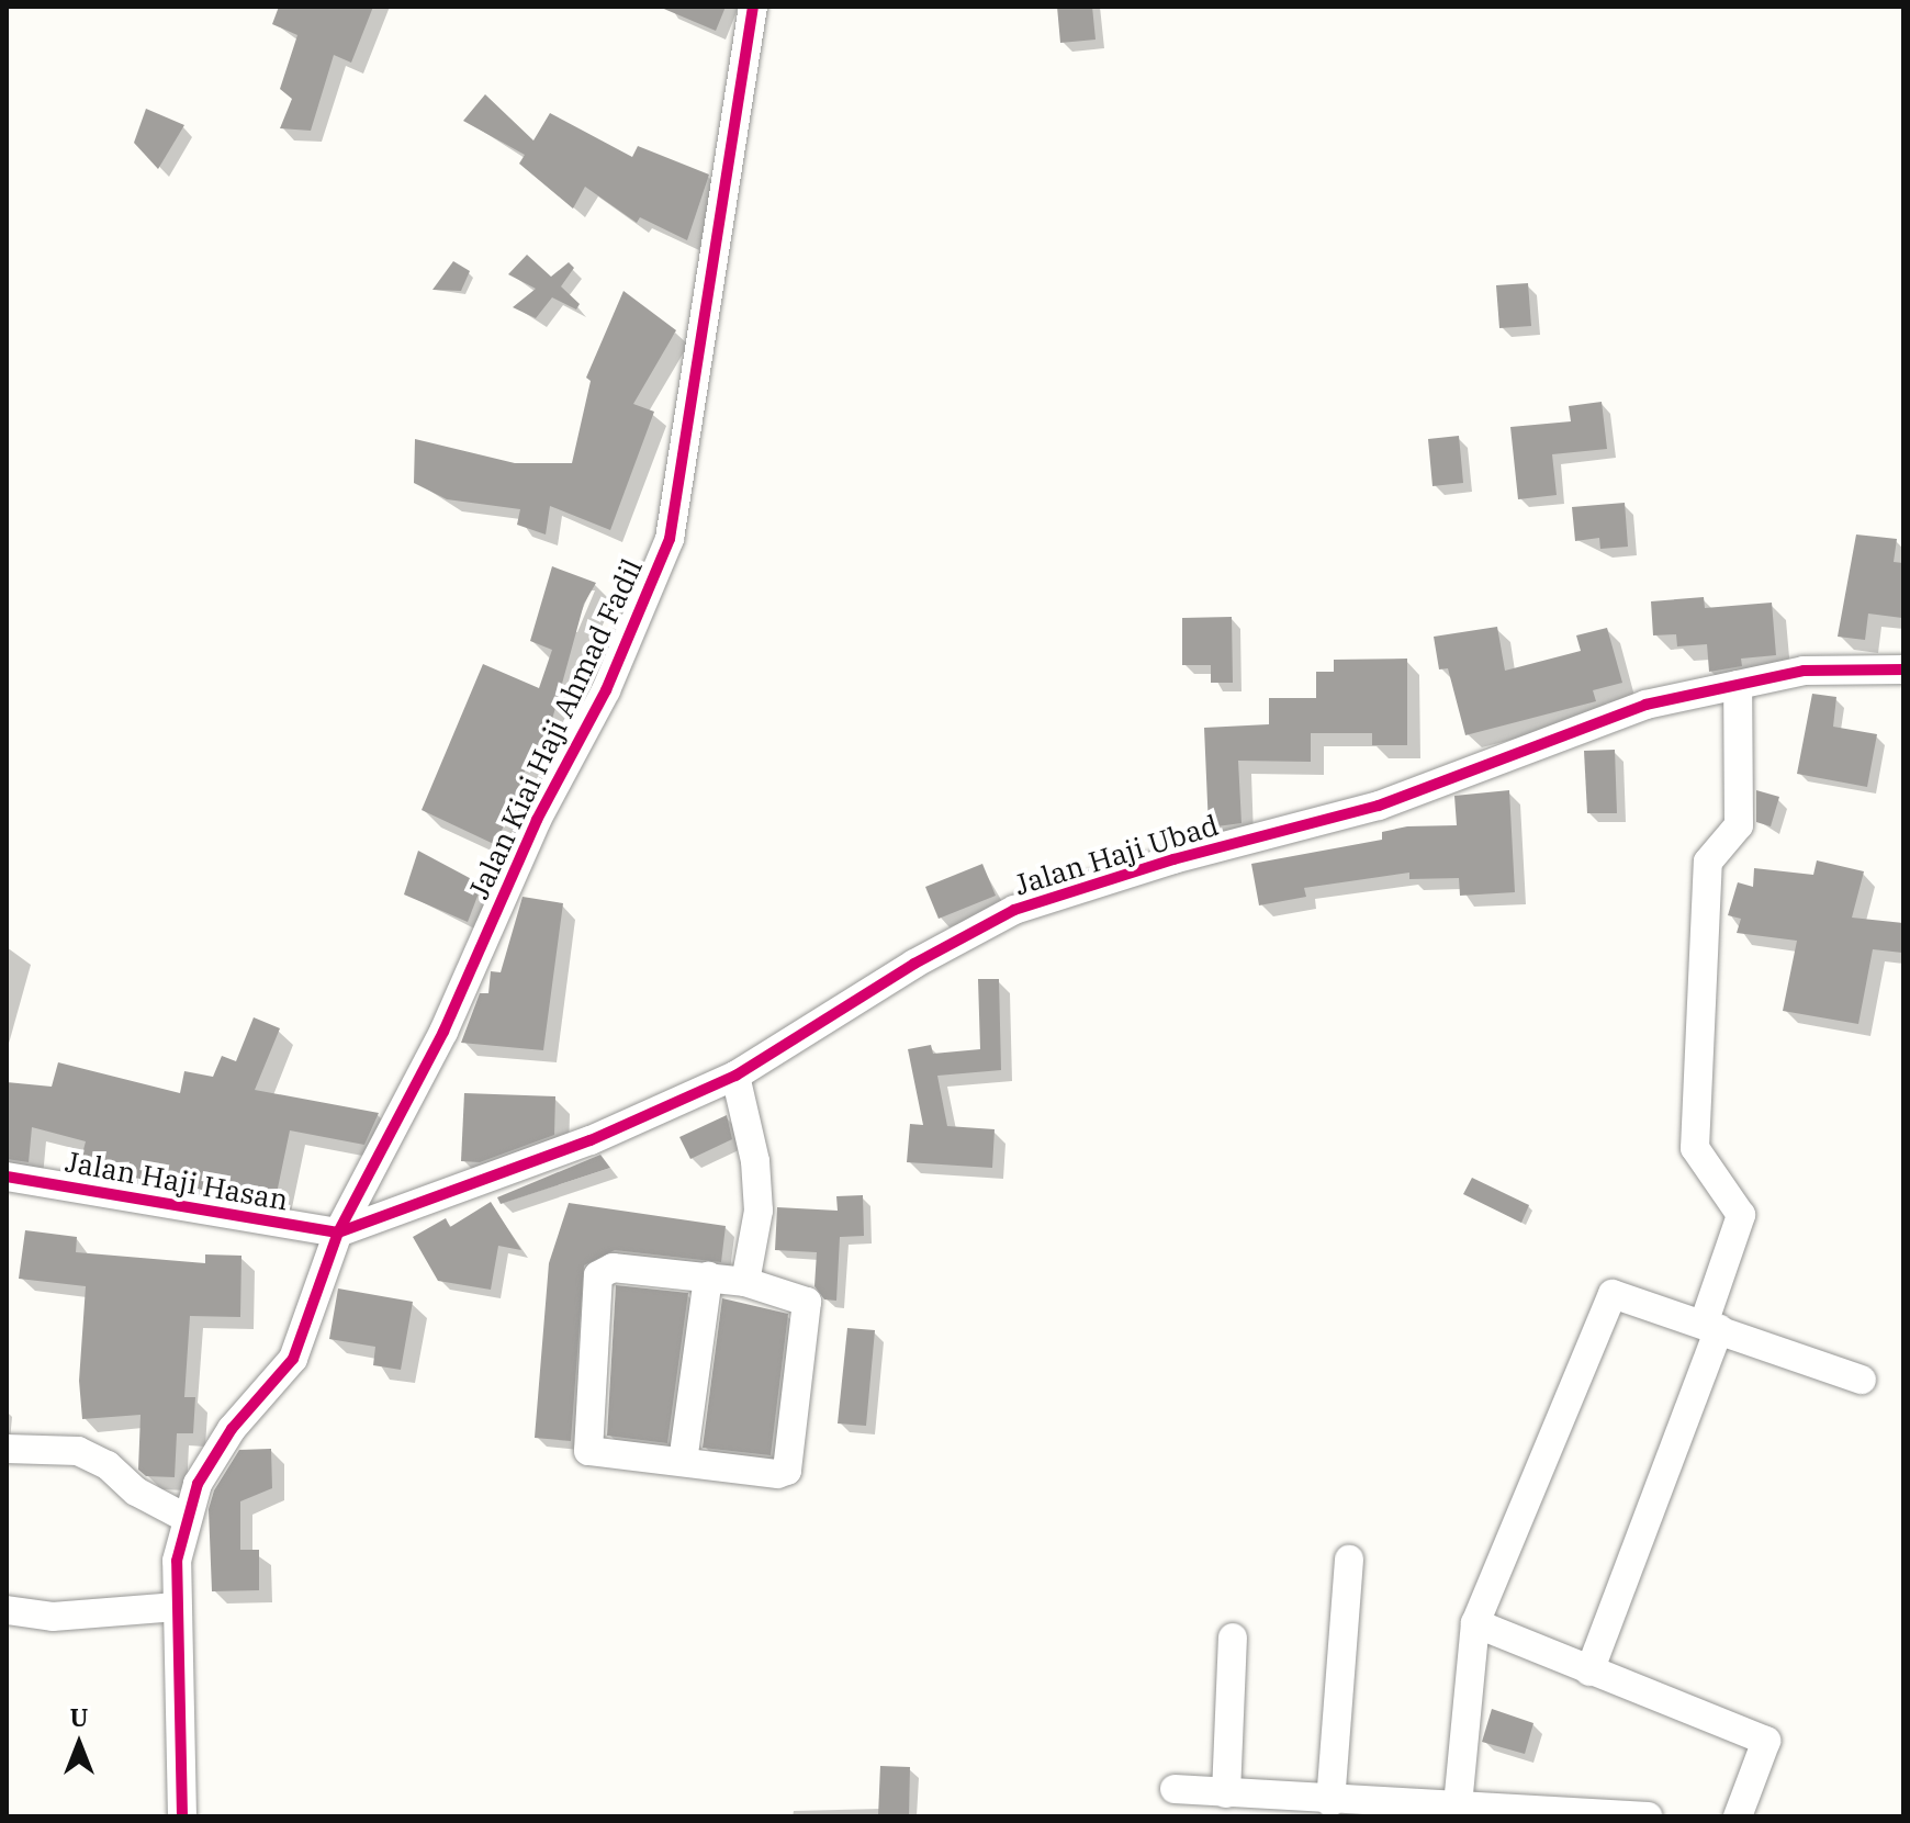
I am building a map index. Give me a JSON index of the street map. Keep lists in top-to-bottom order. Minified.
{"streets":{"street":["Jalan Kiai Haji Ahmad Fadil","Jalan Haji Ubad","Jalan Haji Hasan"]},"crossings":[["Jalan Kiai Haji Ahmad Fadil","Jalan Haji Ubad"],["Jalan Kiai Haji Ahmad Fadil","Jalan Haji Hasan"],["Jalan Haji Ubad","Jalan Haji Hasan"]],"north":"top"}
